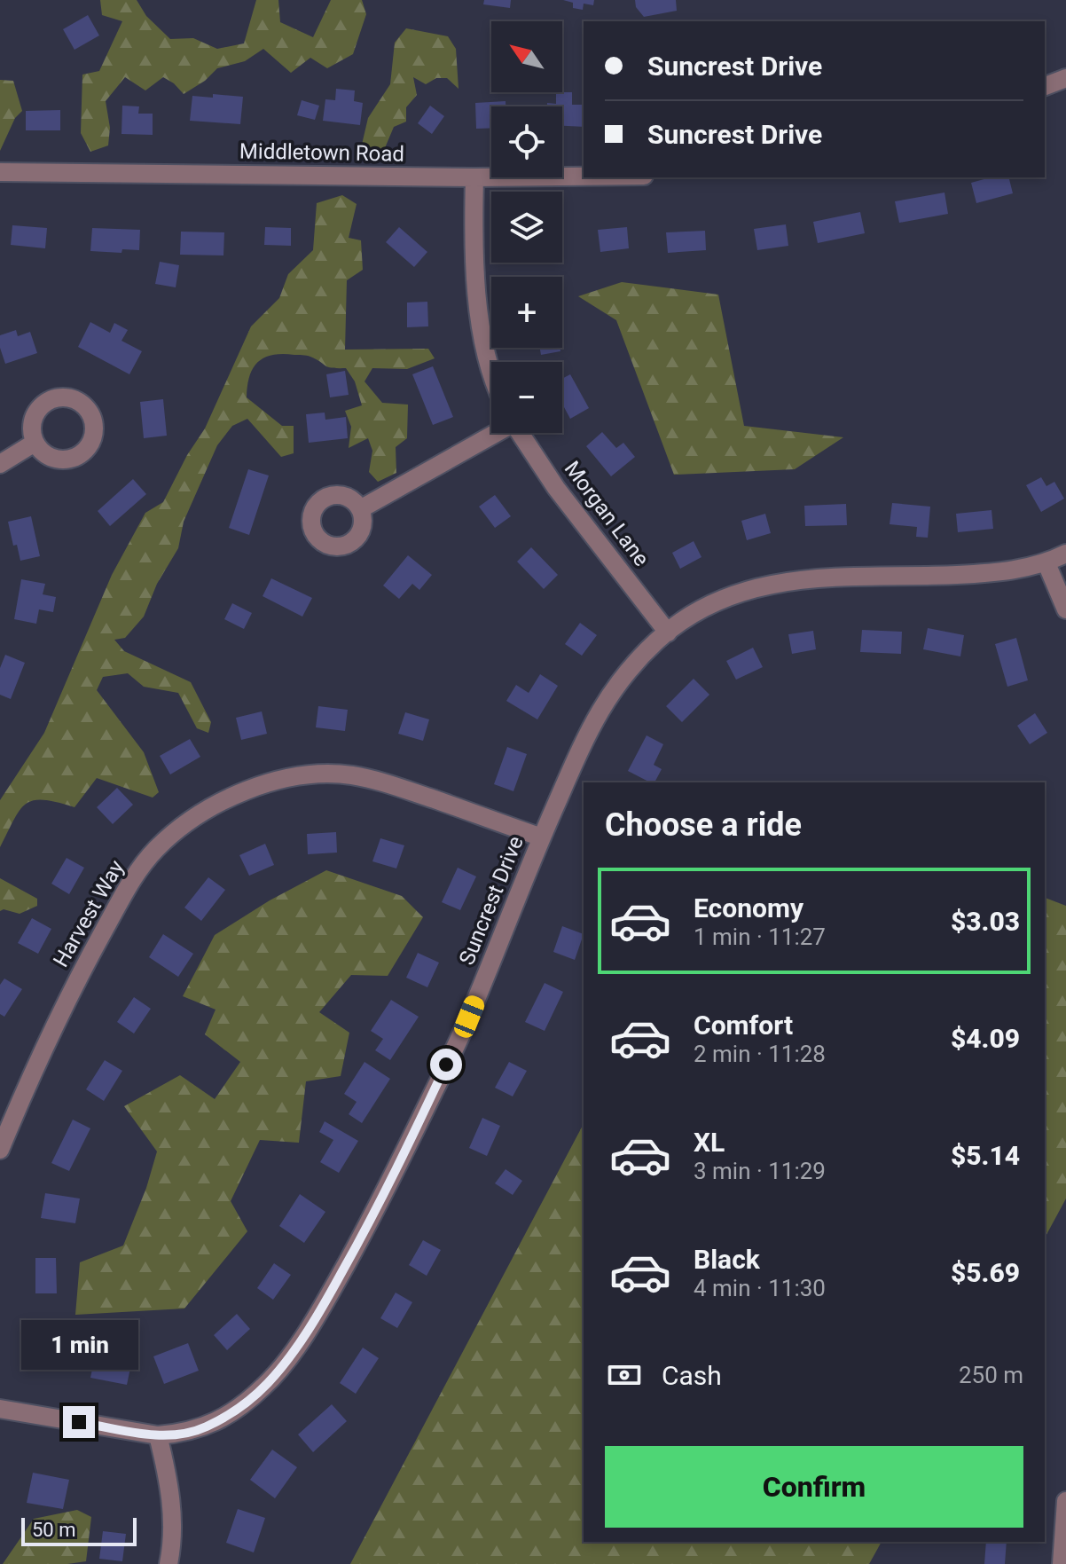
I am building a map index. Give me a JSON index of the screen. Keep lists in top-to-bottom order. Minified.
{"streets":{"street":["Middletown Road","Morgan Lane","Suncrest Drive","Harvest Way"]},"crossings":[["Morgan Lane","Suncrest Drive"],["Suncrest Drive","Harvest Way"]],"scale_bar":"50 m","north":"top left","page":{"map_buttons":["+","−"],"banner":["Suncrest Drive","Suncrest Drive"],"heading":"Choose a ride","list":[{"name":"Economy","note":"1 min · 11:27","value":"$3.03"},{"name":"Comfort","note":"2 min · 11:28","value":"$4.09"},{"name":"XL","note":"3 min · 11:29","value":"$5.14"},{"name":"Black","note":"4 min · 11:30","value":"$5.69"}],"bubble":"1 min","pay":["Cash","250 m"],"buttons":"Confirm","scale":"50 m"}}
